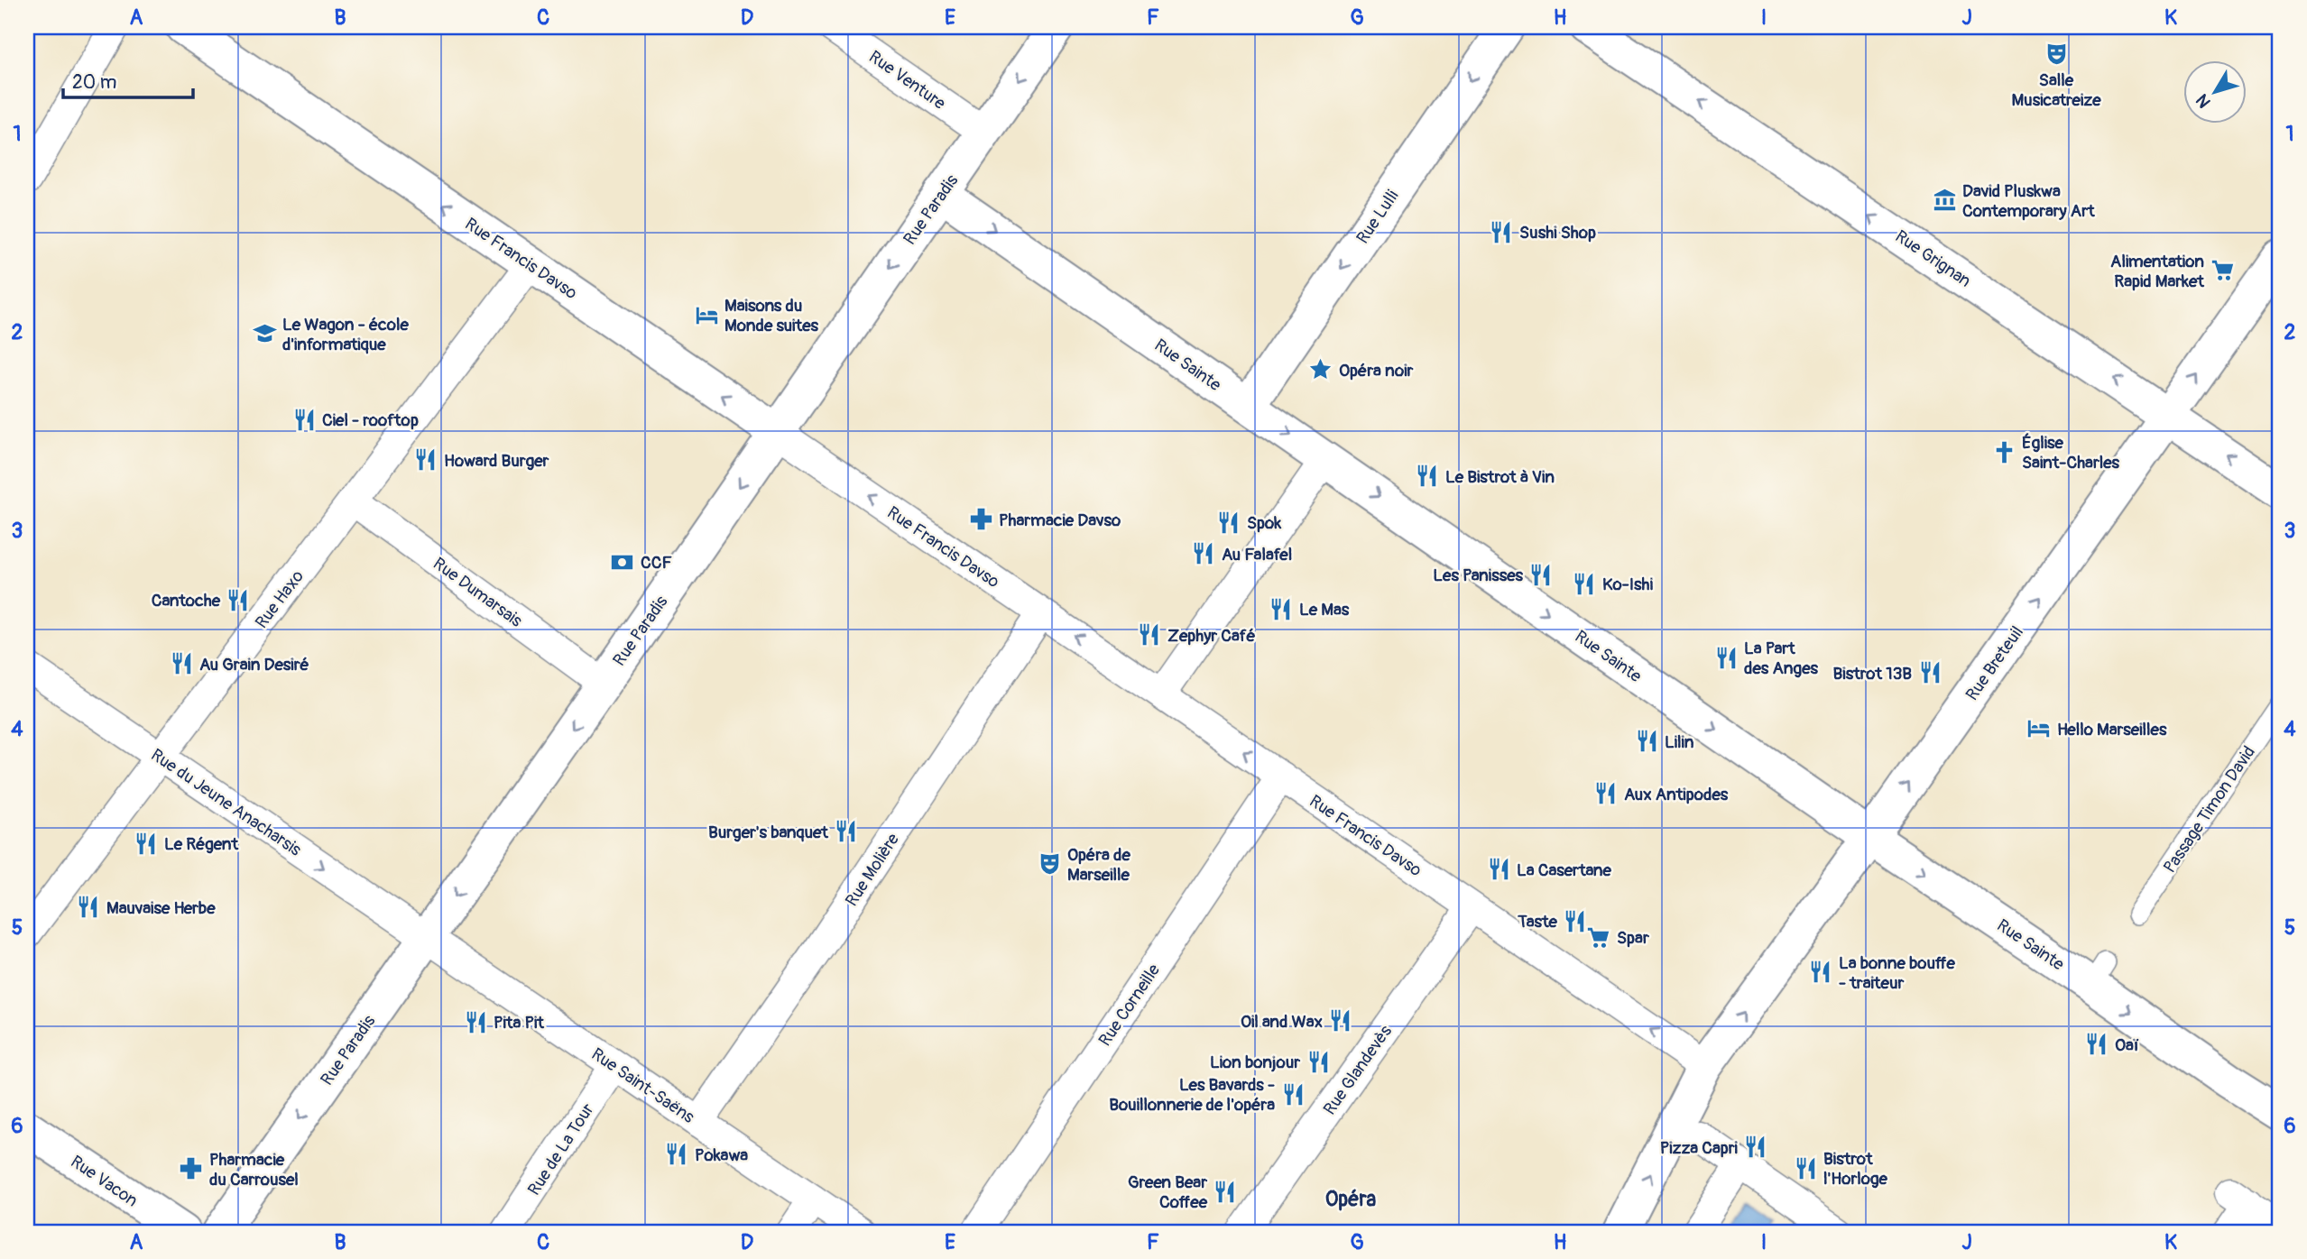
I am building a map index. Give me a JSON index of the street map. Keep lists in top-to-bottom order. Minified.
{"streets":{"street":["Rue Venture","Rue Paradis","Rue Lulli","Rue Francis Davso","Rue Grignan","Rue Sainte","Rue Dumarsais","Rue Haxo","Rue Breteuil","Rue du Jeune Anacharsis","Rue Molière","Rue Corneille","Rue Glandevès","Rue Saint-Saëns","Rue de La Tour","Rue Vacon"],"lane":["Passage Timon David"]},"crossings":[["Rue Venture","Rue Paradis"],["Rue Paradis","Rue Francis Davso"],["Rue Paradis","Rue Sainte"],["Rue Paradis","Rue Dumarsais"],["Rue Paradis","Rue du Jeune Anacharsis"],["Rue Paradis","Rue Saint-Saëns"],["Rue Lulli","Rue Sainte"],["Rue Francis Davso","Rue Haxo"],["Rue Francis Davso","Rue Breteuil"],["Rue Francis Davso","Rue Molière"],["Rue Francis Davso","Rue Corneille"],["Rue Francis Davso","Rue Glandevès"],["Rue Grignan","Rue Breteuil"],["Rue Sainte","Rue Breteuil"],["Rue Dumarsais","Rue Haxo"],["Rue Haxo","Rue du Jeune Anacharsis"],["Rue du Jeune Anacharsis","Rue Saint-Saëns"],["Rue Molière","Rue Saint-Saëns"],["Rue Saint-Saëns","Rue de La Tour"]],"one_way":["Rue Paradis","Rue Lulli","Rue Francis Davso","Rue Grignan","Rue Sainte","Rue Breteuil","Rue du Jeune Anacharsis"],"districts":["Opéra"],"places":{"theatre":["Salle Musicatreize","Opéra de Marseille"],"museum":["David Pluskwa Contemporary Art"],"restaurant":["Sushi Shop","Ciel - rooftop","Howard Burger","Le Bistrot à Vin","Spok","Au Falafel","Les Panisses","Ko-Ishi","Cantoche","Le Mas","Zephyr Café","La Part des Anges","Au Grain Desiré","Bistrot 13B","Lilin","Aux Antipodes","Burger's banquet","Le Régent","La Casertane","Mauvaise Herbe","Taste","La bonne bouffe - traiteur","Oil and Wax","Pita Pit","Oaï","Lion bonjour","Les Bavards - Bouillonnerie de l'opéra","Pizza Capri","Pokawa","Bistrot l'Horloge","Green Bear Coffee"],"supermarket":["Alimentation Rapid Market","Spar"],"hotel":["Maisons du Monde suites","Hello Marseilles"],"school or university":["Le Wagon - école d'informatique"],"place":["Opéra noir"],"church":["Église Saint-Charles"],"pharmacy":["Pharmacie Davso","Pharmacie du Carrousel"],"bank":["CCF"]},"scale_bar":"20 m","north":"bottom left","grid":{"columns":["A","B","C","D","E","F","G","H","I","J","K"],"rows":["1","2","3","4","5","6"]}}
